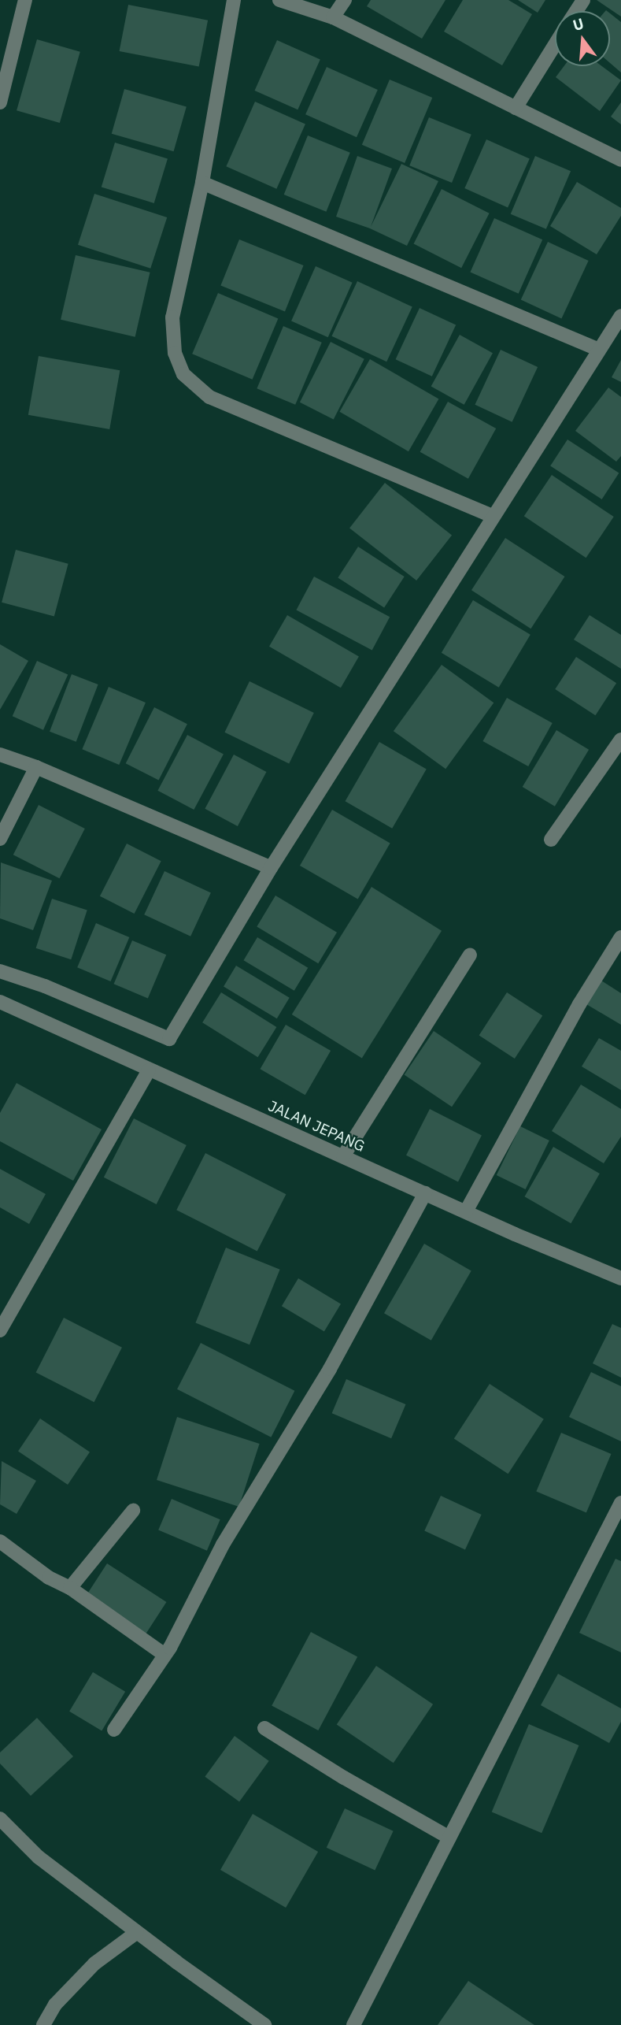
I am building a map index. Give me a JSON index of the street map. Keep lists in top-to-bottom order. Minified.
{"streets":{"street":["JALAN JEPANG"]},"north":"top"}
